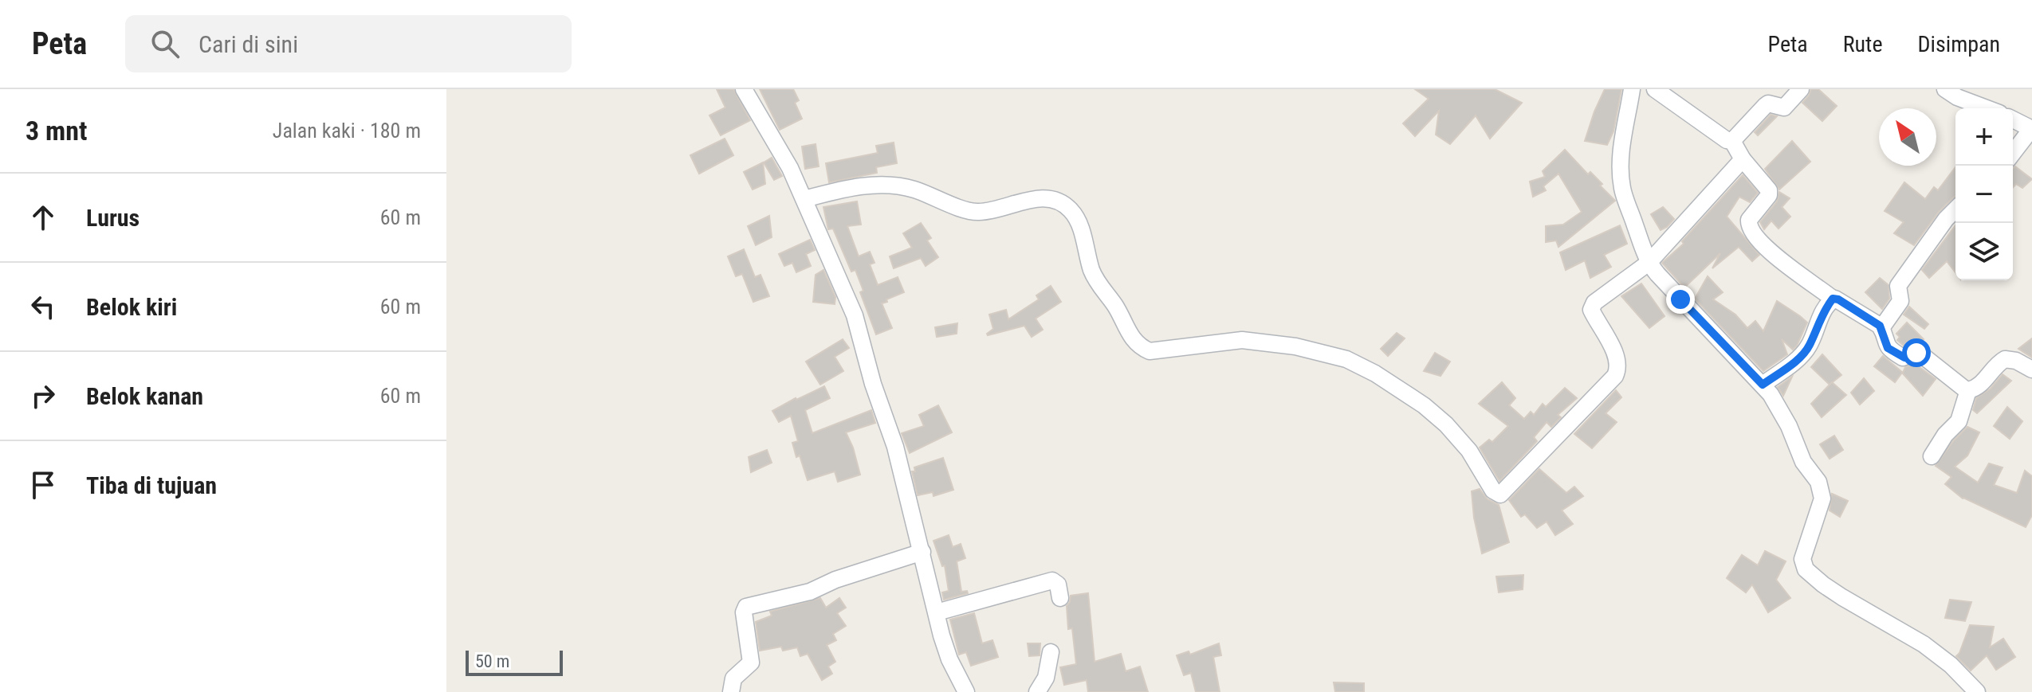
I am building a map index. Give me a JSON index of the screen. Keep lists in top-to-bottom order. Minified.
{"scale_bar":"50 m","north":"top left","page":{"header":"Peta","search":"Cari di sini","nav":["Peta","Rute","Disimpan"],"heading":["3 mnt","Jalan kaki · 180 m"],"map_buttons":["+","−"],"list":[["Lurus","60 m"],["Belok kiri","60 m"],["Belok kanan","60 m"],"Tiba di tujuan"],"scale":"50 m"}}
